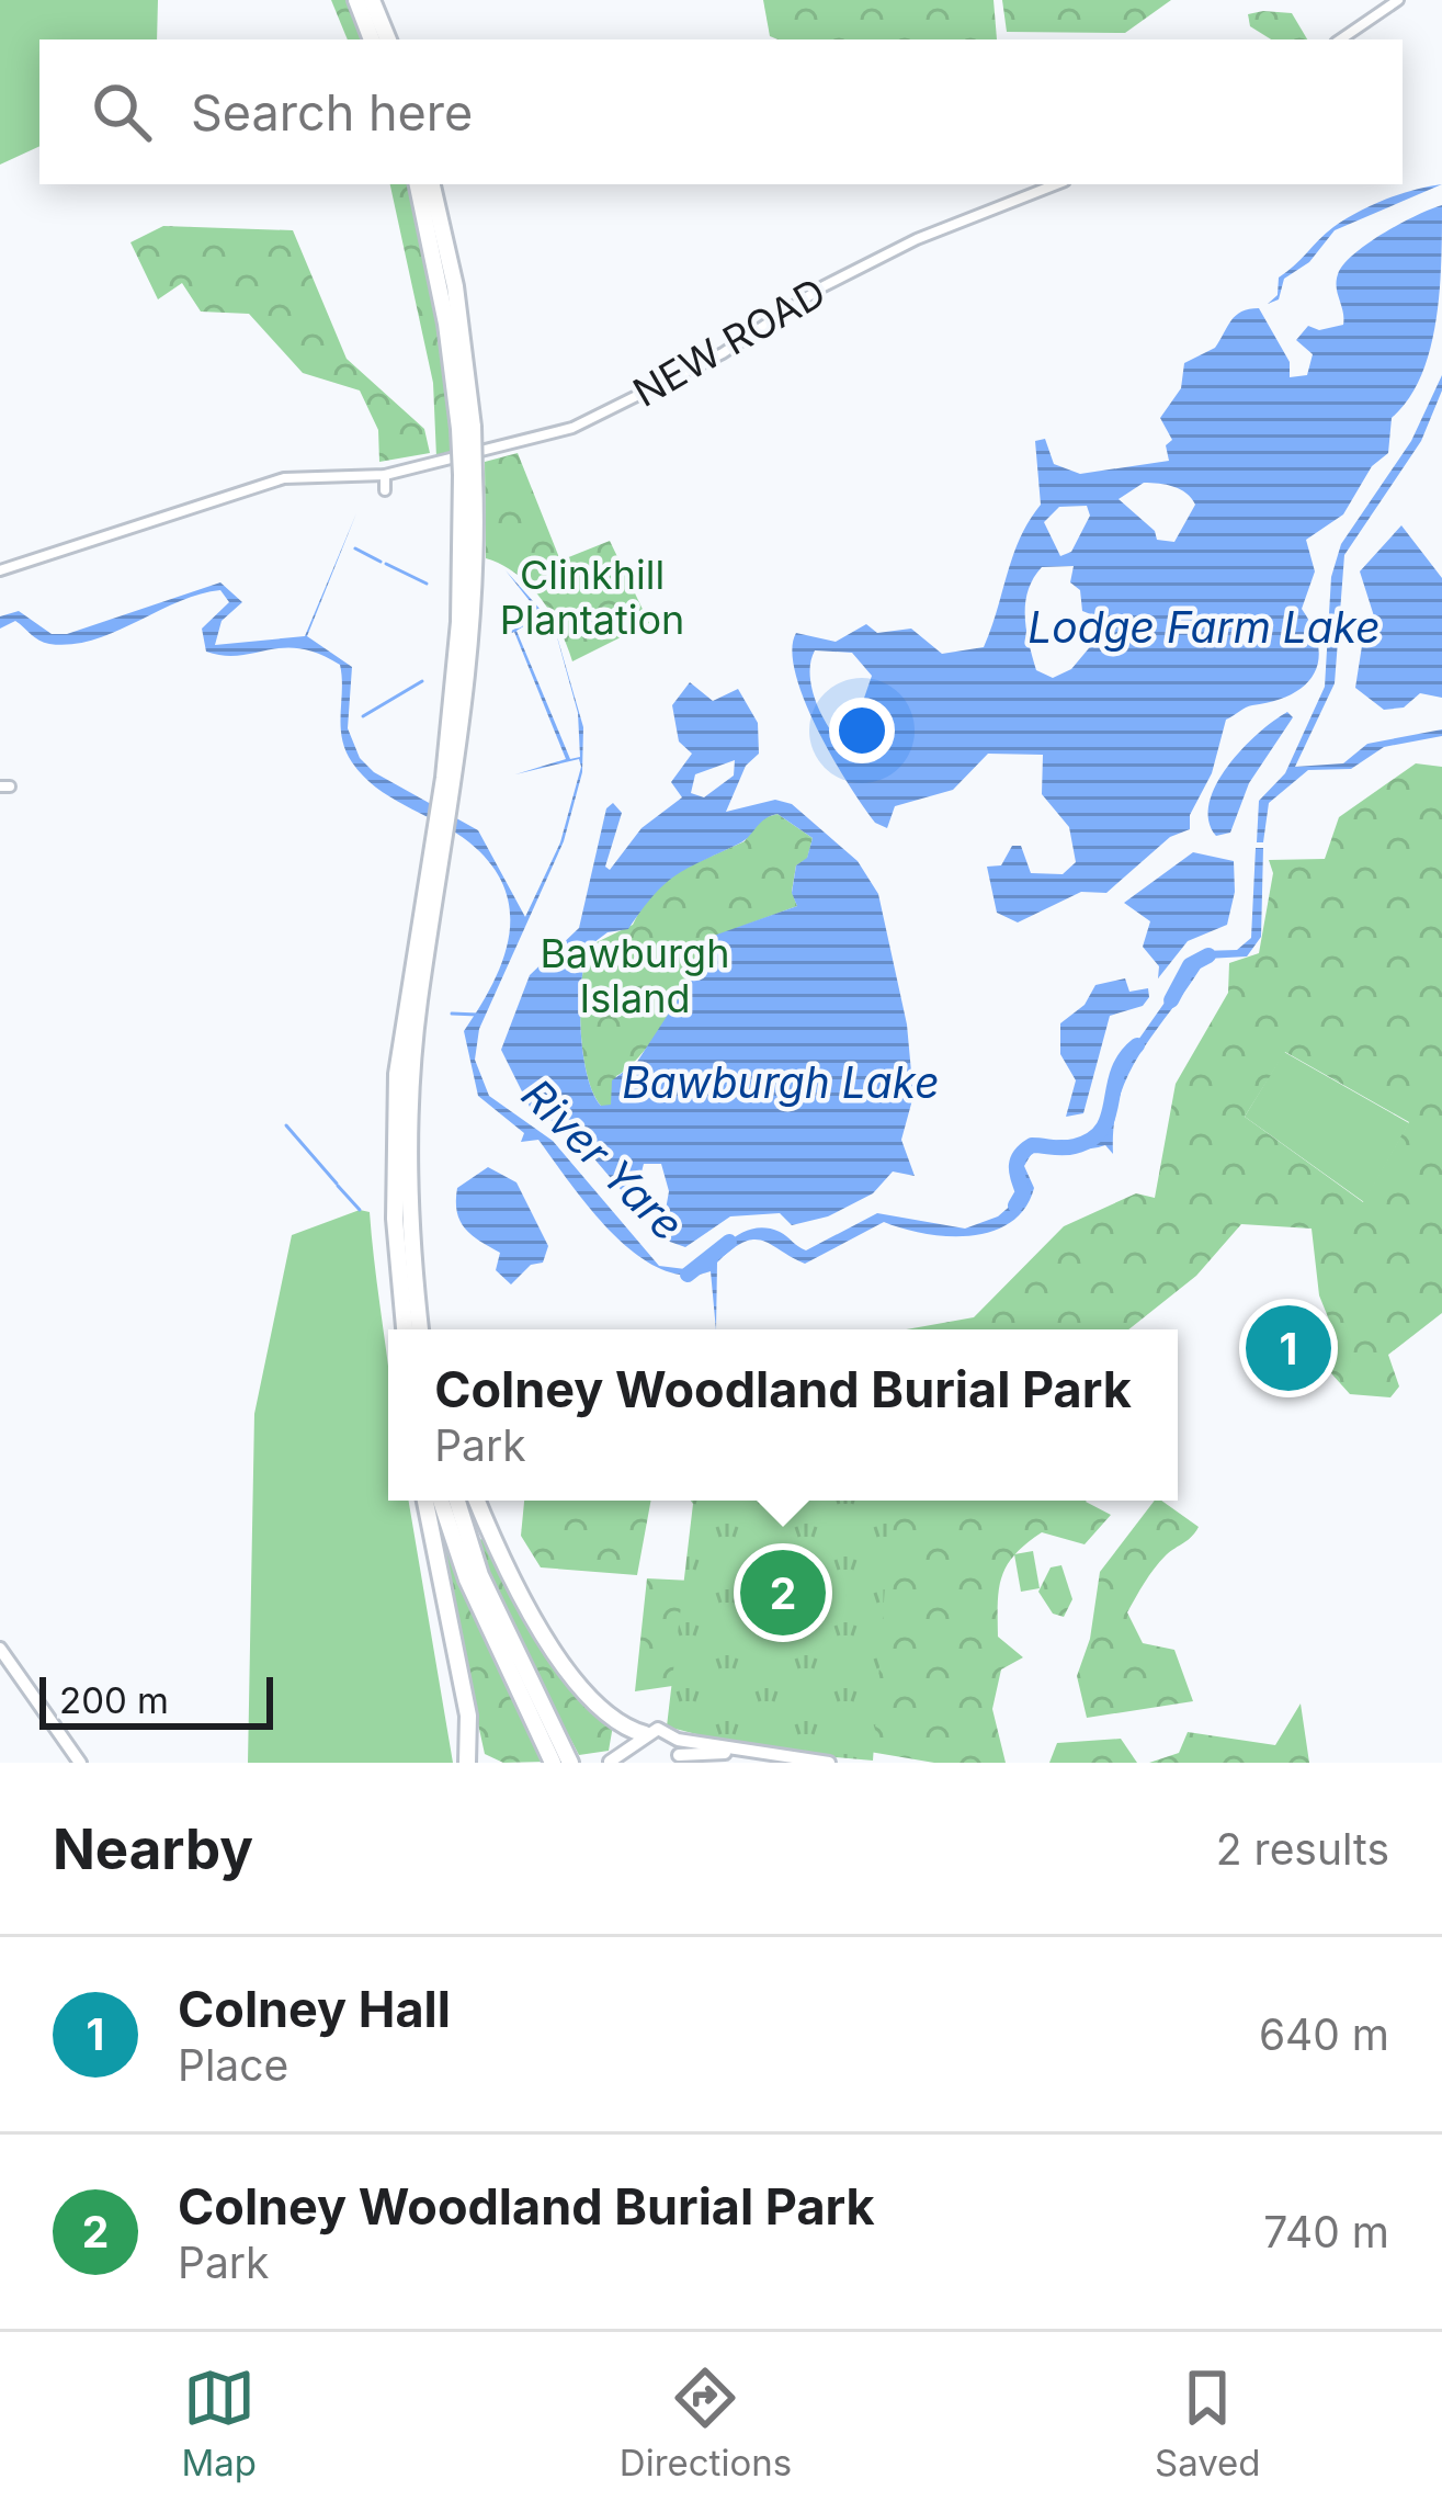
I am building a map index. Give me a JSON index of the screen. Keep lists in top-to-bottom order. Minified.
{"streets":{"street":["NEW ROAD"]},"water":["Lodge Farm Lake","Bawburgh Lake","River Yare"],"parks":["Clinkhill Plantation","Bawburgh Island"],"scale_bar":"200 m","page":{"search":"Search here","pins":["1","2"],"popup":["Colney Woodland Burial Park","Park"],"scale":"200 m","heading":["Nearby","2 results"],"list":[{"mark":"1","name":"Colney Hall","note":"Place","value":"640 m"},{"mark":"2","name":"Colney Woodland Burial Park","note":"Park","value":"740 m"}],"nav":["Map","Directions","Saved"]}}
